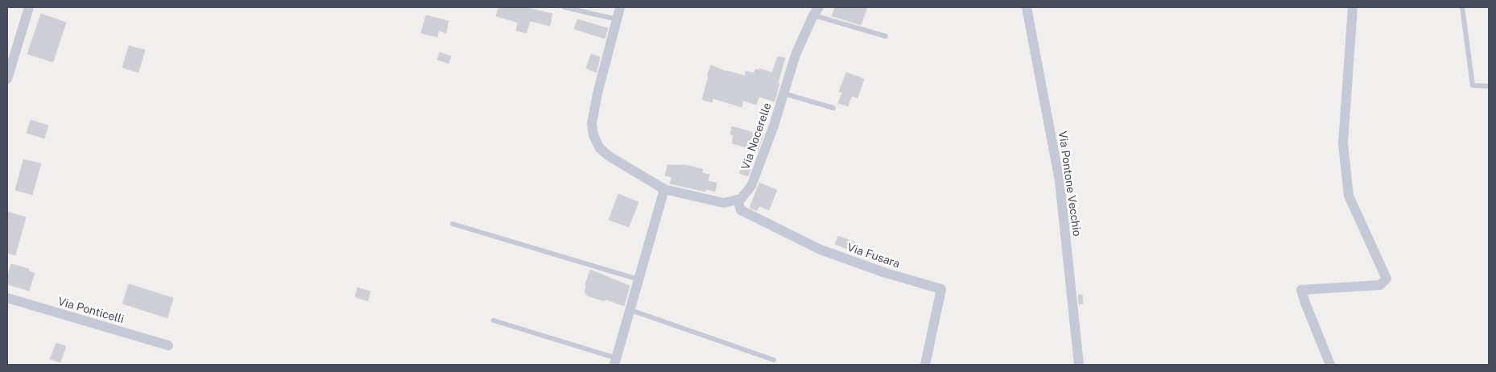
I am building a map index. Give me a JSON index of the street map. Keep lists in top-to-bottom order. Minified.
{"streets":{"street":["Via Nocerelle","Via Pontone Vecchio","Via Fusara","Via Ponticelli"]},"crossings":[["Via Nocerelle","Via Fusara"]]}
